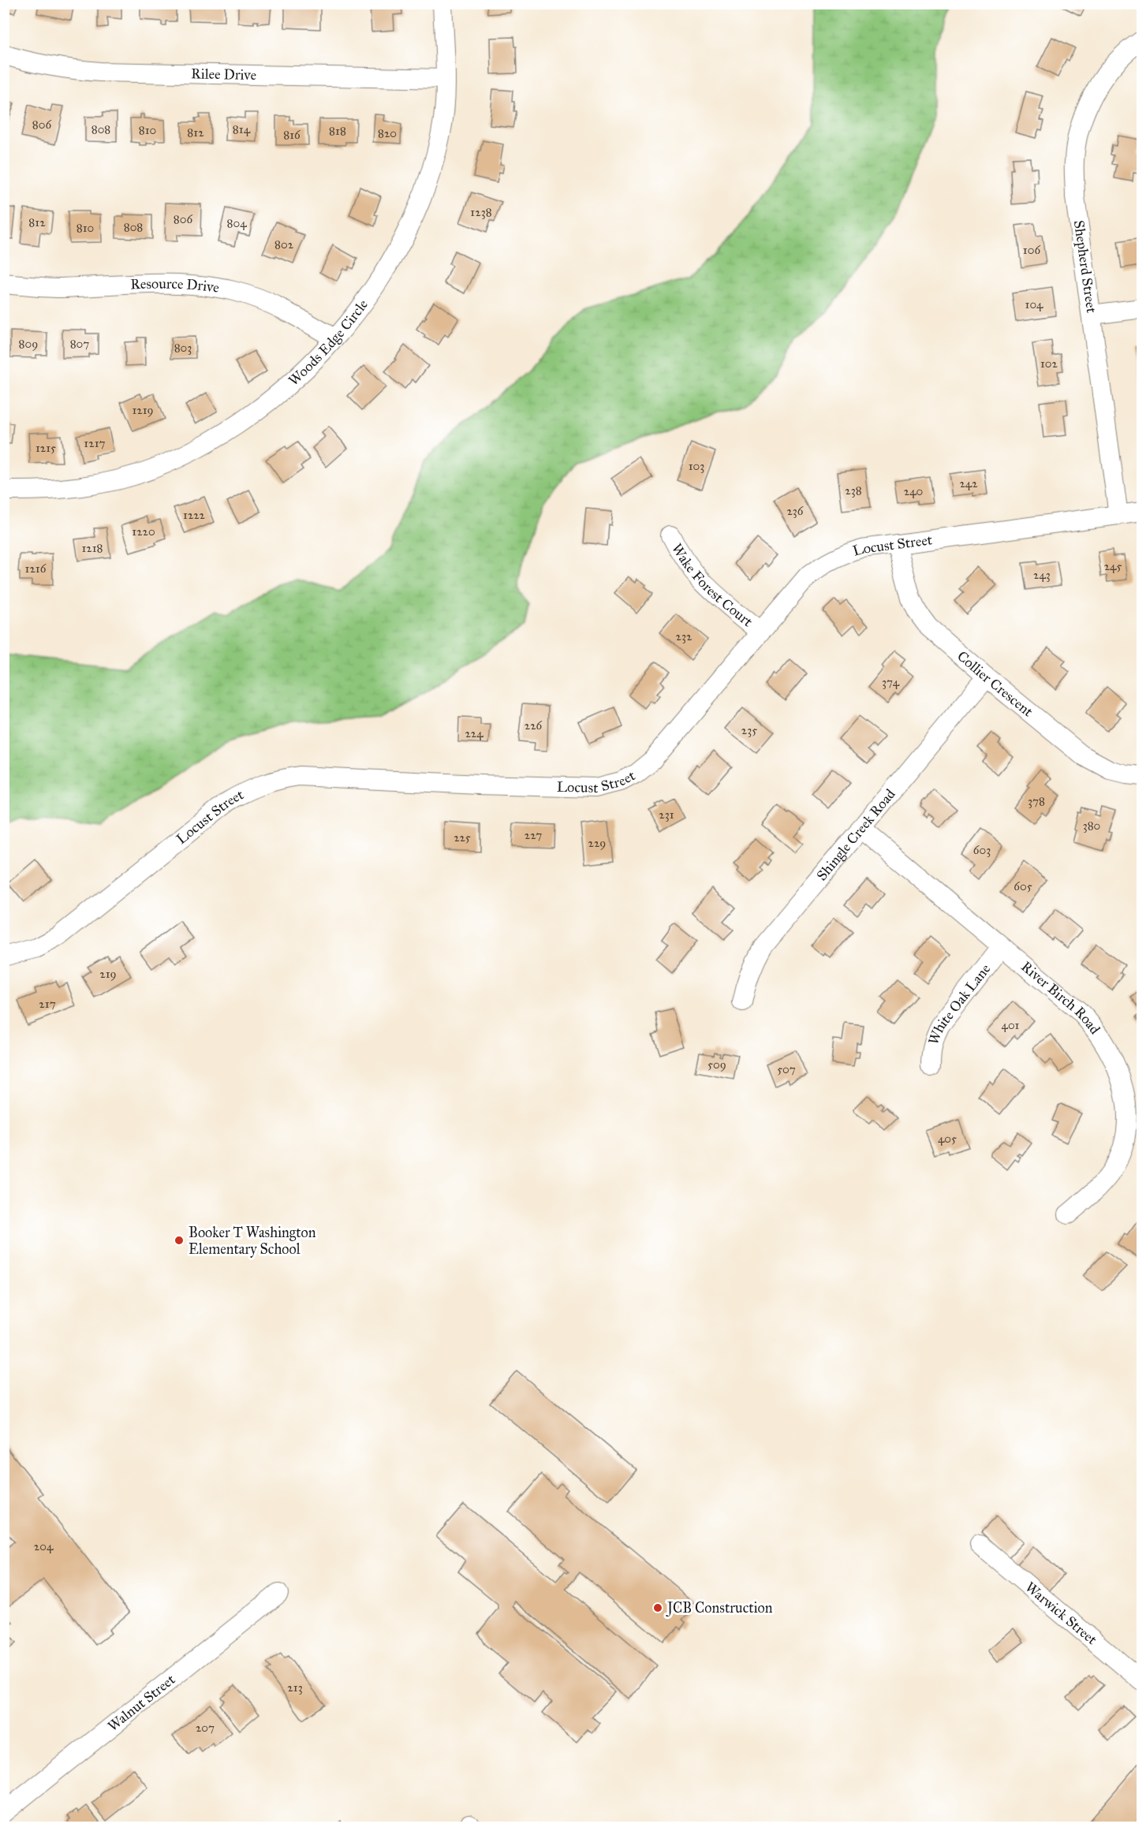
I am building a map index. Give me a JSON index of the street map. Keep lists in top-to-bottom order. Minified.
{"streets":{"street":["Rilee Drive","Shepherd Street","Resource Drive","Woods Edge Circle","Locust Street","Wake Forest Court","Collier Crescent","Shingle Creek Road","River Birch Road","White Oak Lane","Warwick Street","Walnut Street"]},"crossings":[["Rilee Drive","Woods Edge Circle"],["Shepherd Street","Locust Street"],["Resource Drive","Woods Edge Circle"],["Locust Street","Wake Forest Court"],["Locust Street","Collier Crescent"],["Collier Crescent","Shingle Creek Road"],["Shingle Creek Road","River Birch Road"],["River Birch Road","White Oak Lane"]],"places":["Booker T Washington Elementary School","JCB Construction"],"house_numbers":["806","808","814","810","818","812","820","816","1238","806","812","804","808","810","802","106","104","809","807","803","102","1219","1217","1215","103","242","238","240","236","1222","1220","1218","245","1216","243","232","374","226","235","224","378","231","380","227","225","229","603","605","219","217","401","509","507","405","204","213","207"]}
